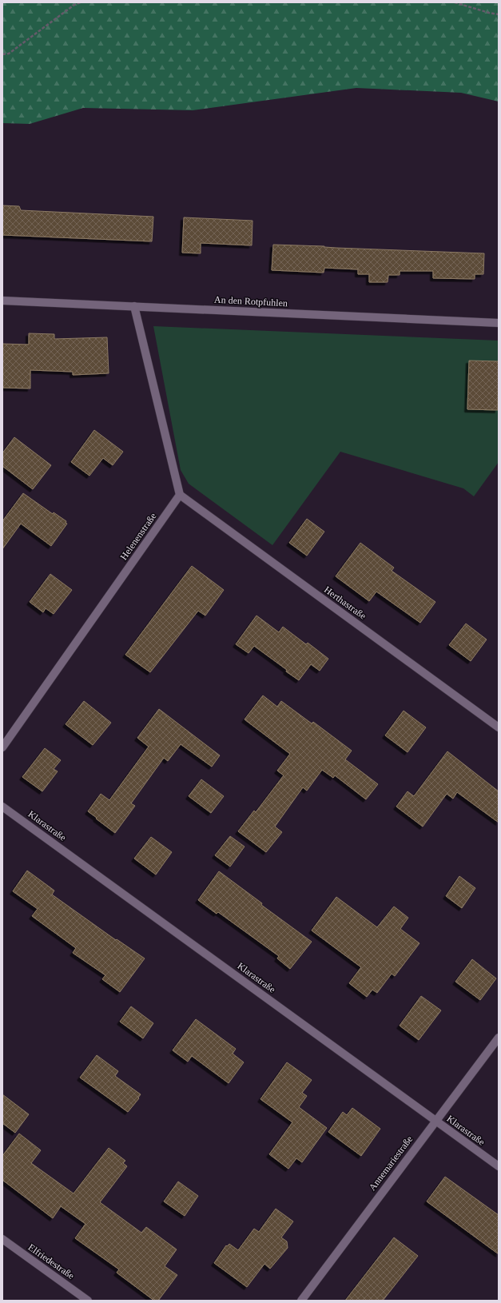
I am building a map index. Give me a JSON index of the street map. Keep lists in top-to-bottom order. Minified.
{"streets":{"street":["An den Rotpfuhlen","Helenenstraße","Herthastraße","Klarastraße","Annemariestraße","Elfriedestraße"]},"crossings":[["Helenenstraße","Herthastraße"],["Klarastraße","Annemariestraße"]]}
